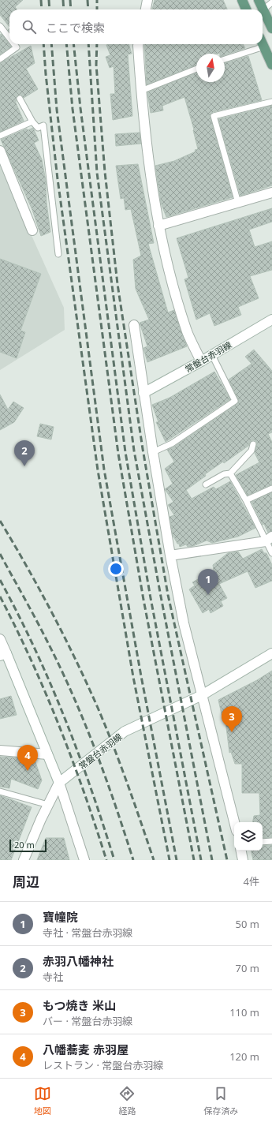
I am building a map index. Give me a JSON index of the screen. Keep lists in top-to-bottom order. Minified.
{"streets":{"street":["常盤台赤羽線"]},"scale_bar":"20 m","north":"top","page":{"search":"ここで検索","pins":["2","1","3","4"],"scale":"20 m","heading":["周辺","4件"],"list":[{"mark":"1","name":"寶幢院","note":"寺社 · 常盤台赤羽線","value":"50 m"},{"mark":"2","name":"赤羽八幡神社","note":"寺社","value":"70 m"},{"mark":"3","name":"もつ焼き 米山","note":"バー · 常盤台赤羽線","value":"110 m"},{"mark":"4","name":"八幡蕎麦 赤羽屋","note":"レストラン · 常盤台赤羽線","value":"120 m"}],"nav":["地図","経路","保存済み"]}}
